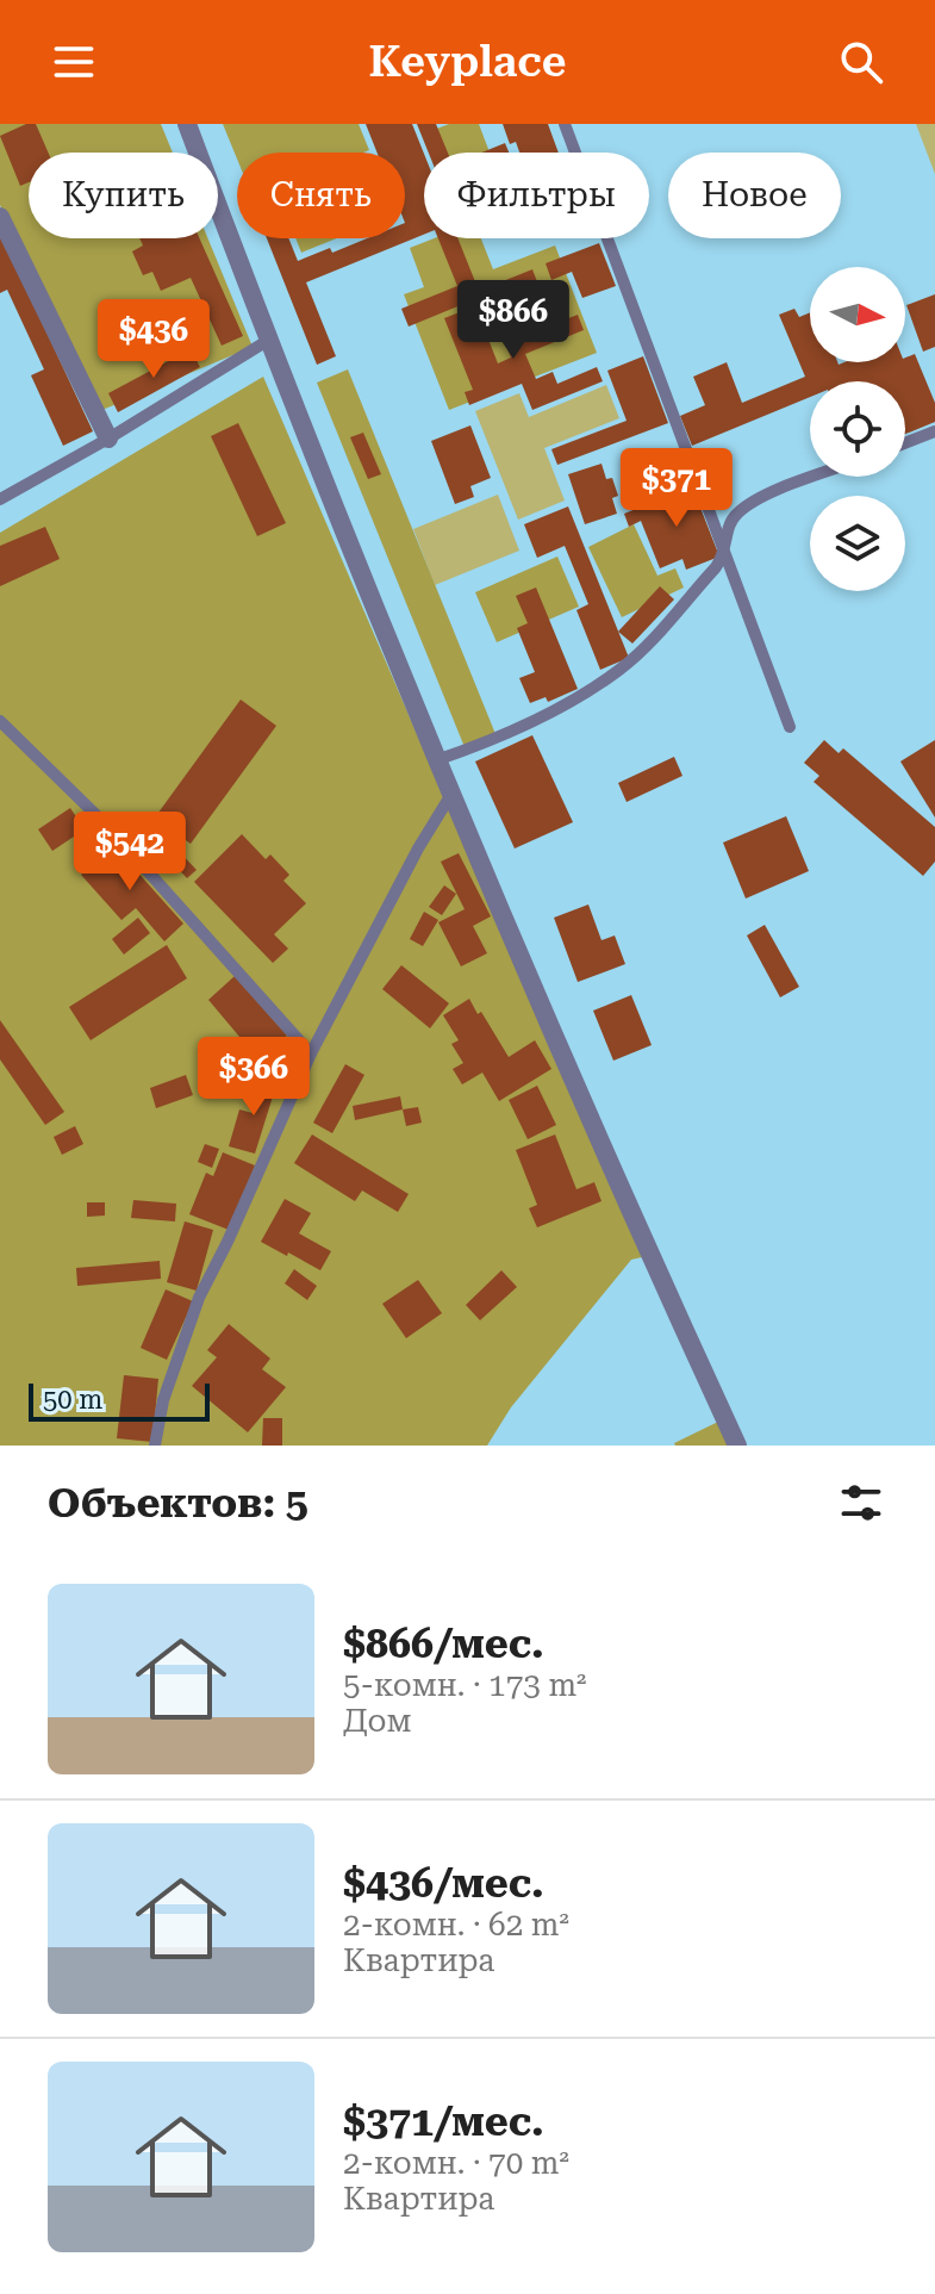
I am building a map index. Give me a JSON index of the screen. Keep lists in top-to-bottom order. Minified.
{"scale_bar":"50 m","north":"right","page":{"header":"Keyplace","chip":["Купить","Снять","Фильтры","Новое"],"price":["$866","$436","$371","$542","$366"],"scale":"50 m","heading":"Объектов: 5","list":[{"name":"$866/мес.","note":"5-комн. · 173 m² · Дом"},{"name":"$436/мес.","note":"2-комн. · 62 m² · Квартира"},{"name":"$371/мес.","note":"2-комн. · 70 m² · Квартира"}]}}
